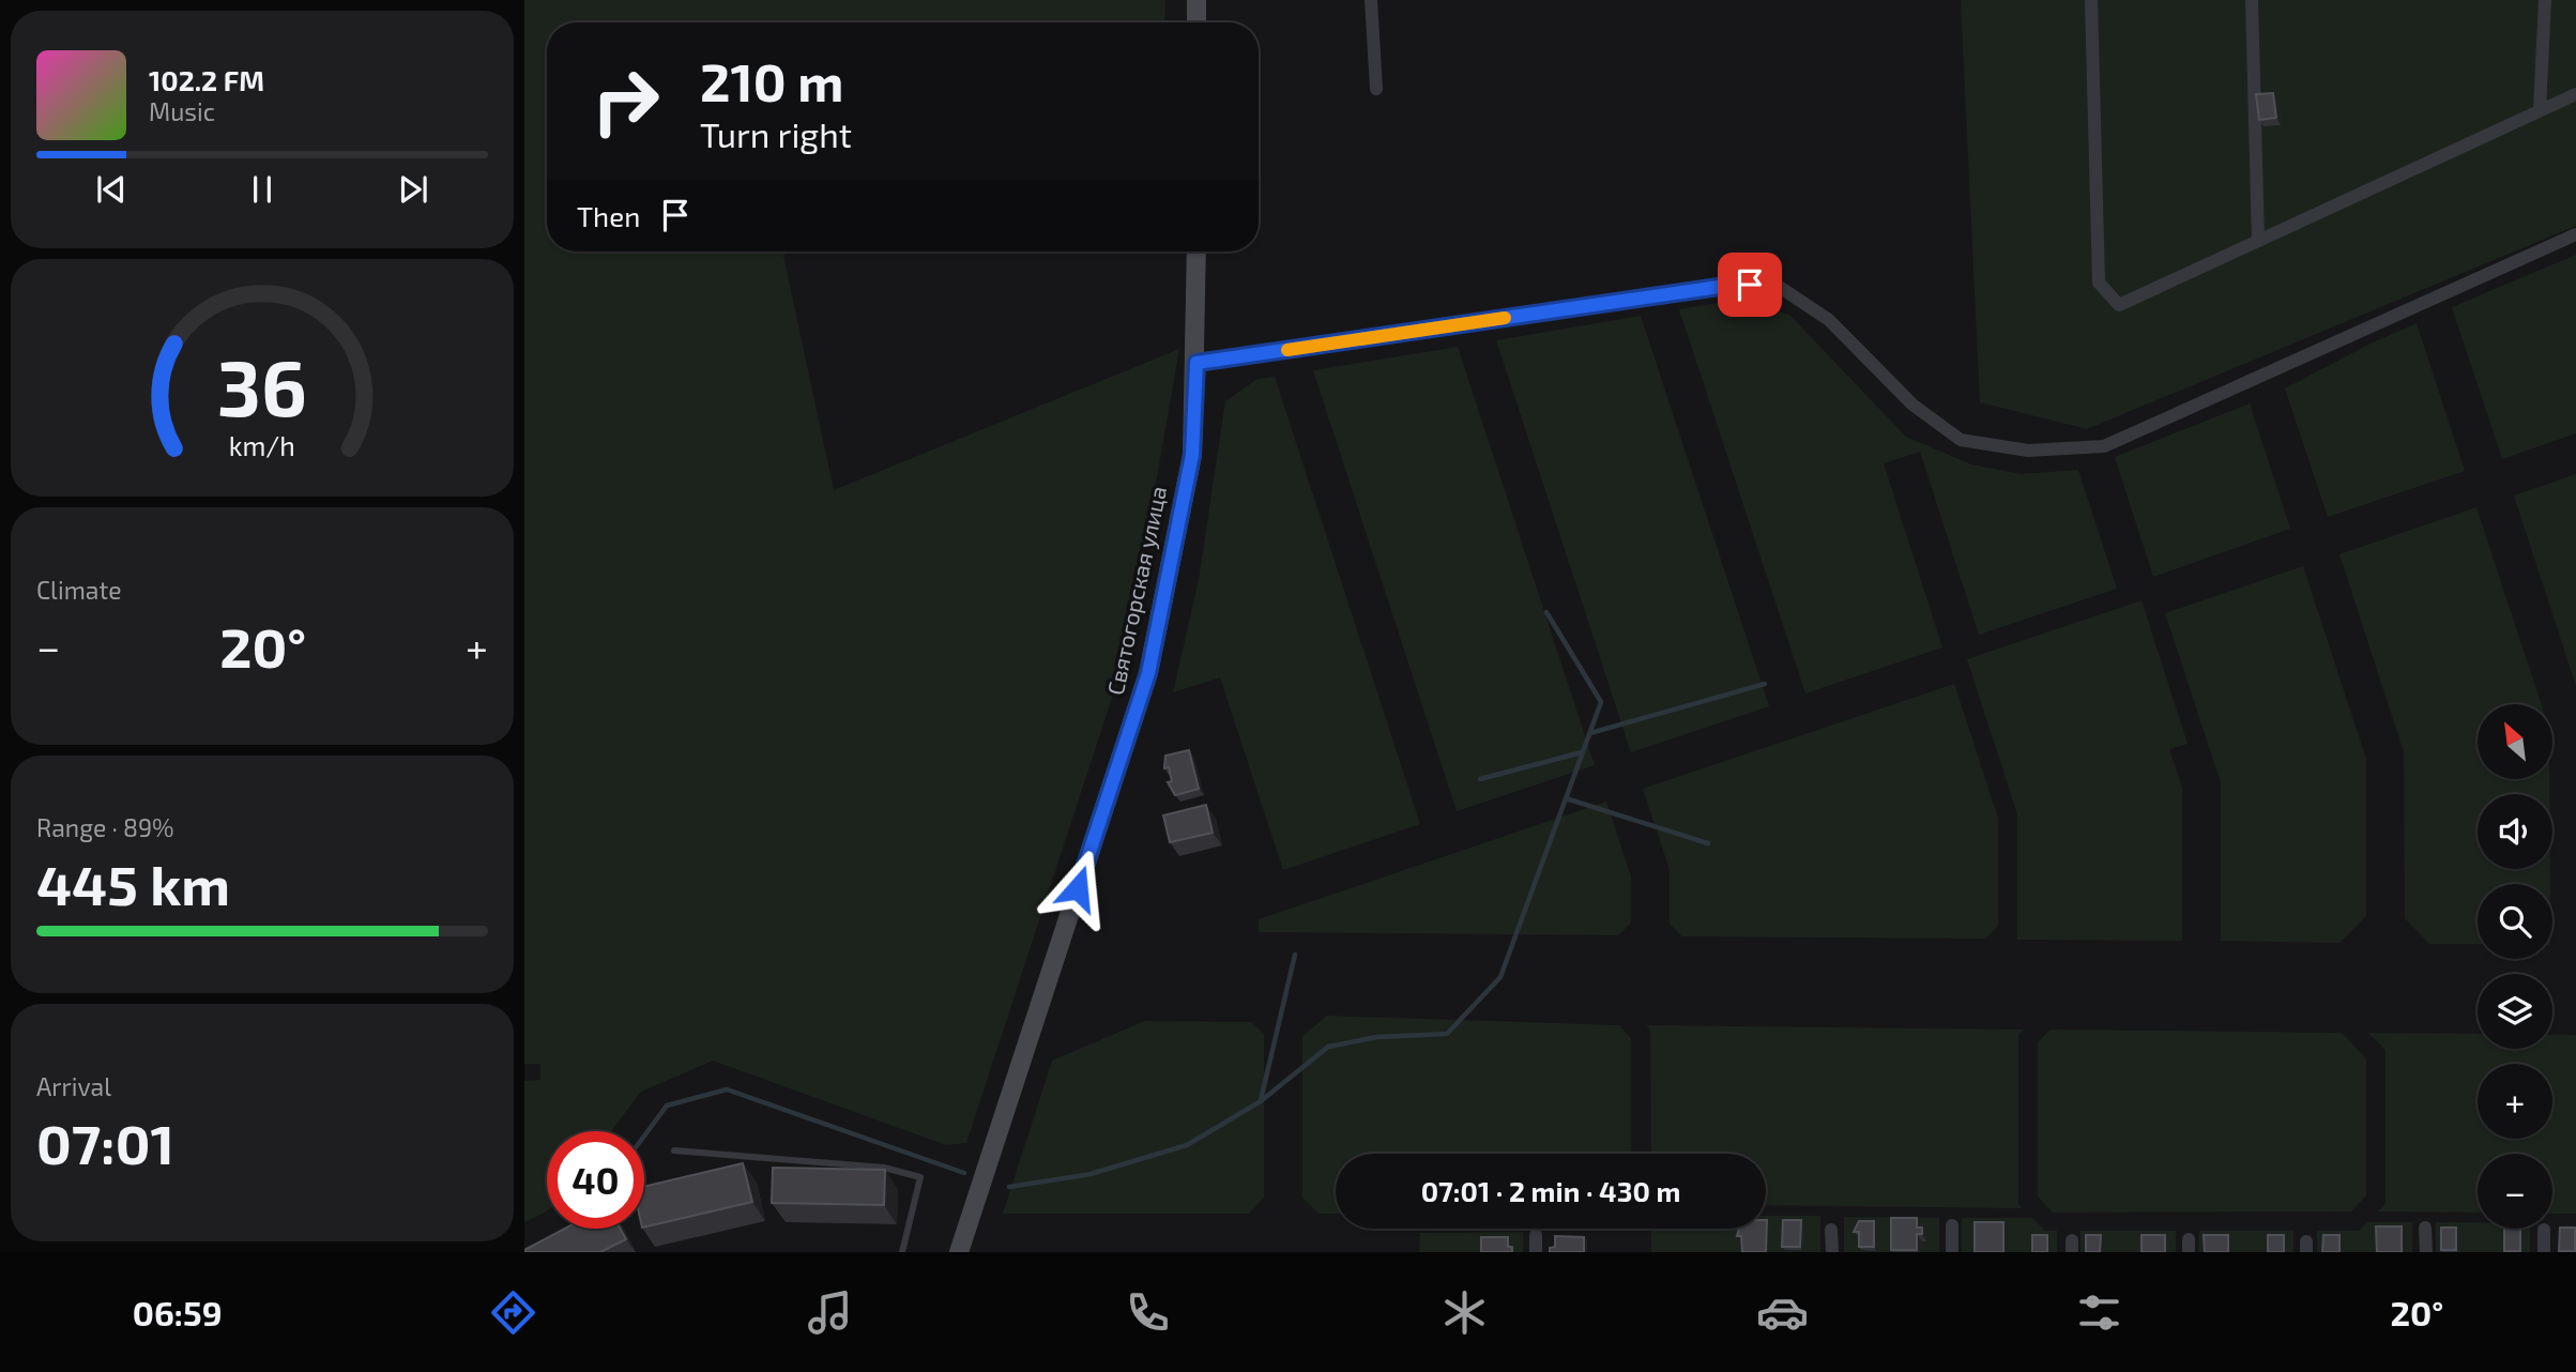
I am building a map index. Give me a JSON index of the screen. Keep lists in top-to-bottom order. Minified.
{"streets":{"street":["Святогорская улица"]},"north":"top left","page":{"turn":["210 m","Turn right"],"song":["102.2 FM","Music"],"then":"Then","tile":["Climate",["Range · 89%","445 km"],["Arrival","07:01"]],"heat":["−","20°","+"],"map_buttons":["+","−"],"limit":"40","trip":"07:01 · 2 min · 430 m","tabs":["06:59","20°"],"gauge":["36","km/h"]}}
